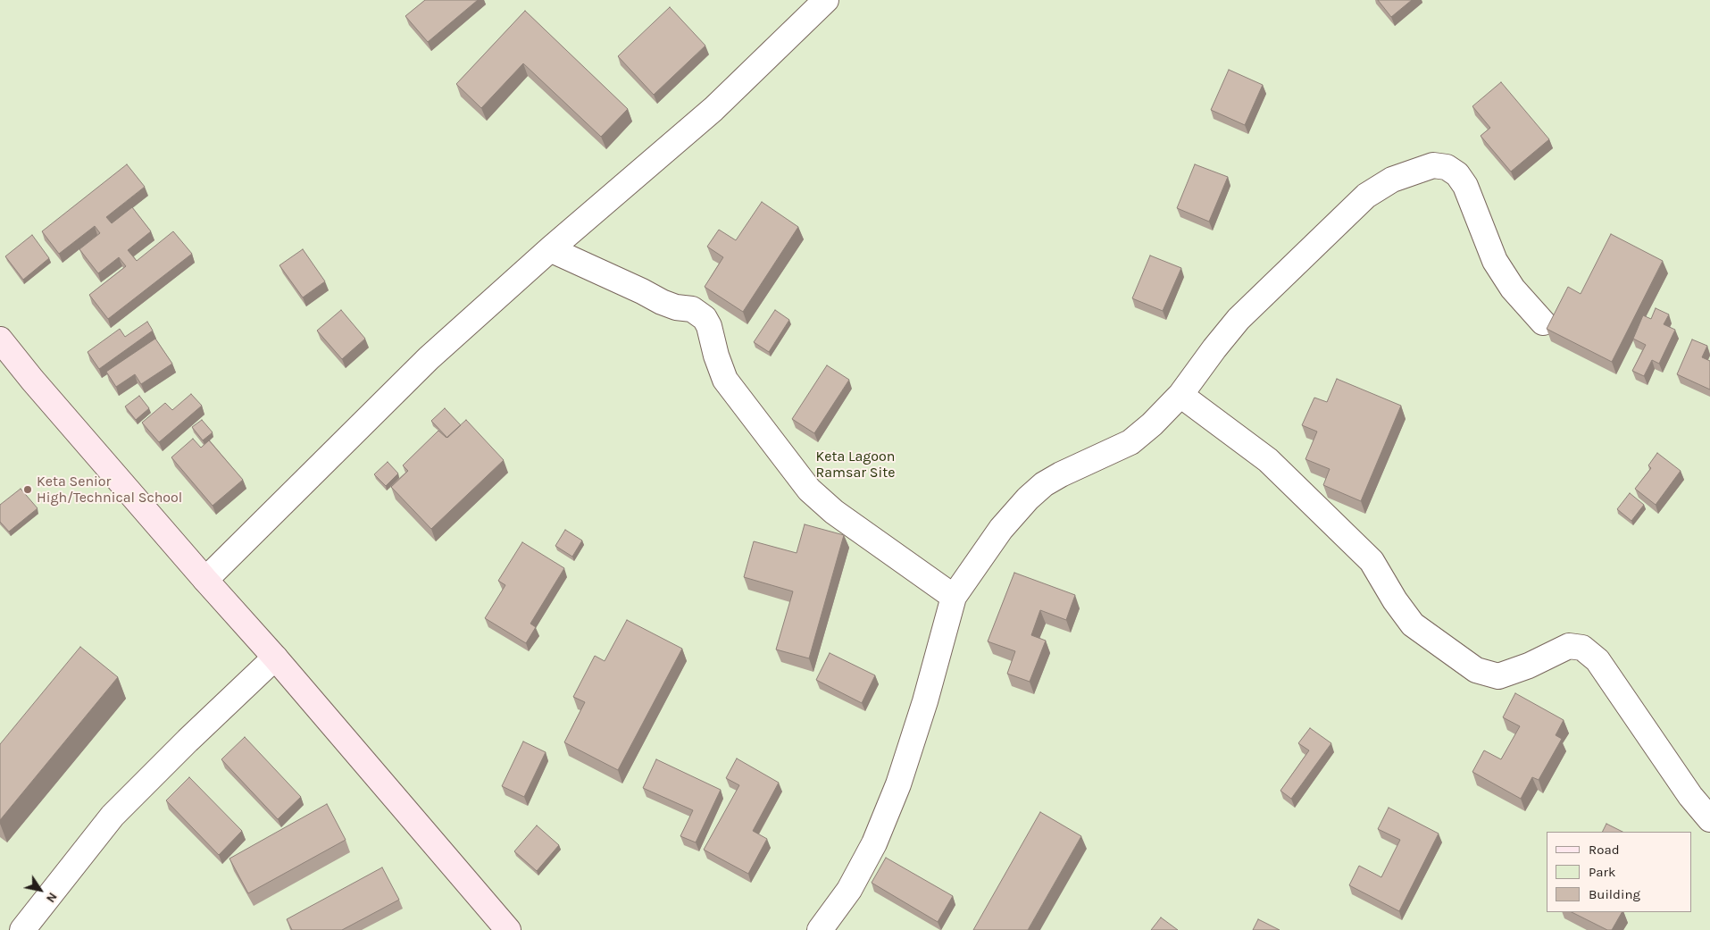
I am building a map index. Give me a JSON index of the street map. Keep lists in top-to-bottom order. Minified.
{"parks":["Keta Lagoon Ramsar Site"],"places":["Keta Senior High/Technical School"],"legend":["Road","Park","Building"],"north":"bottom right"}
